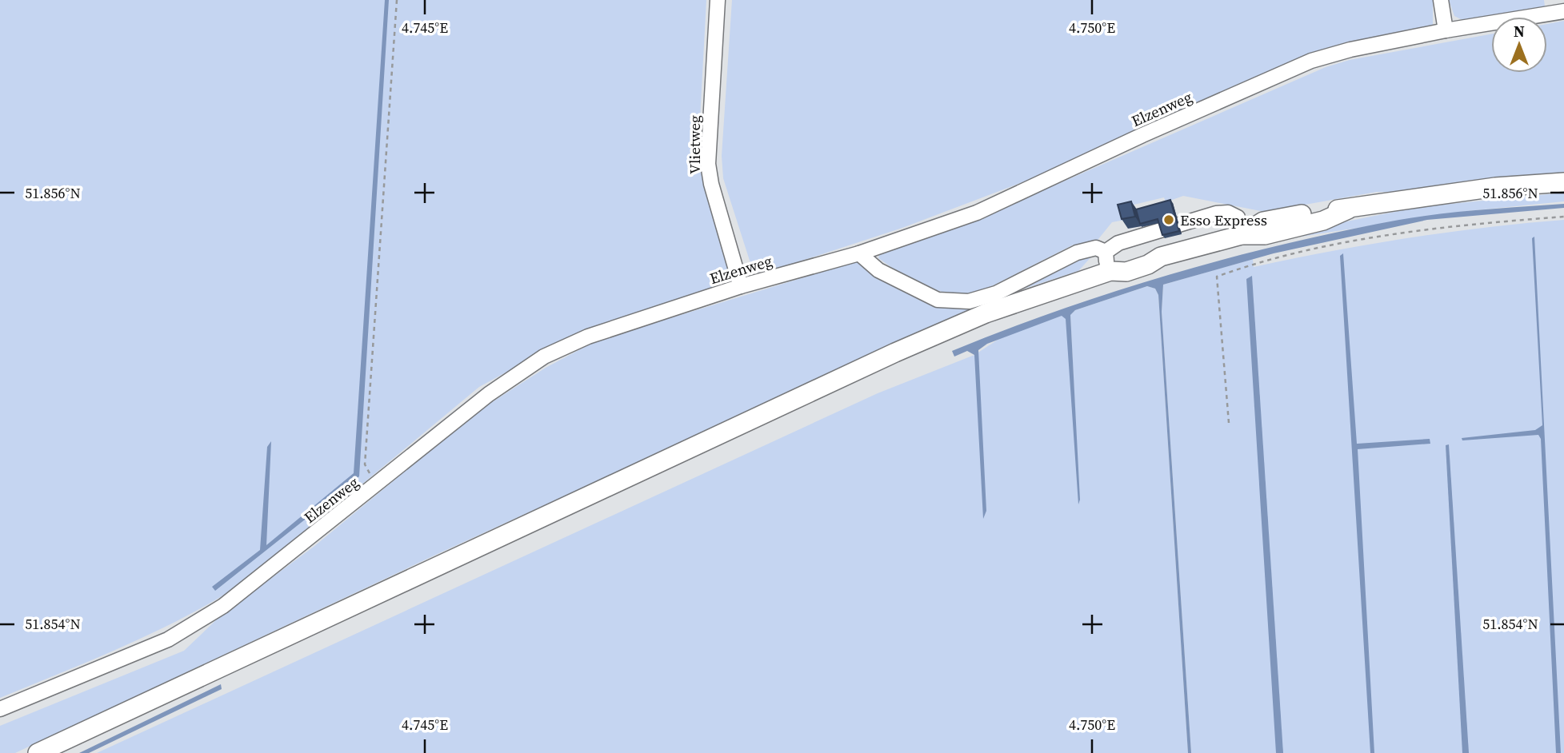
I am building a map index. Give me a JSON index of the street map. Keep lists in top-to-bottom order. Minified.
{"streets":{"street":["Elzenweg","Vlietweg"]},"crossings":[["Elzenweg","Vlietweg"]],"places":["Esso Express"],"north":"top","coordinates":["4.745°E","4.750°E","51.856°N","51.854°N"]}
